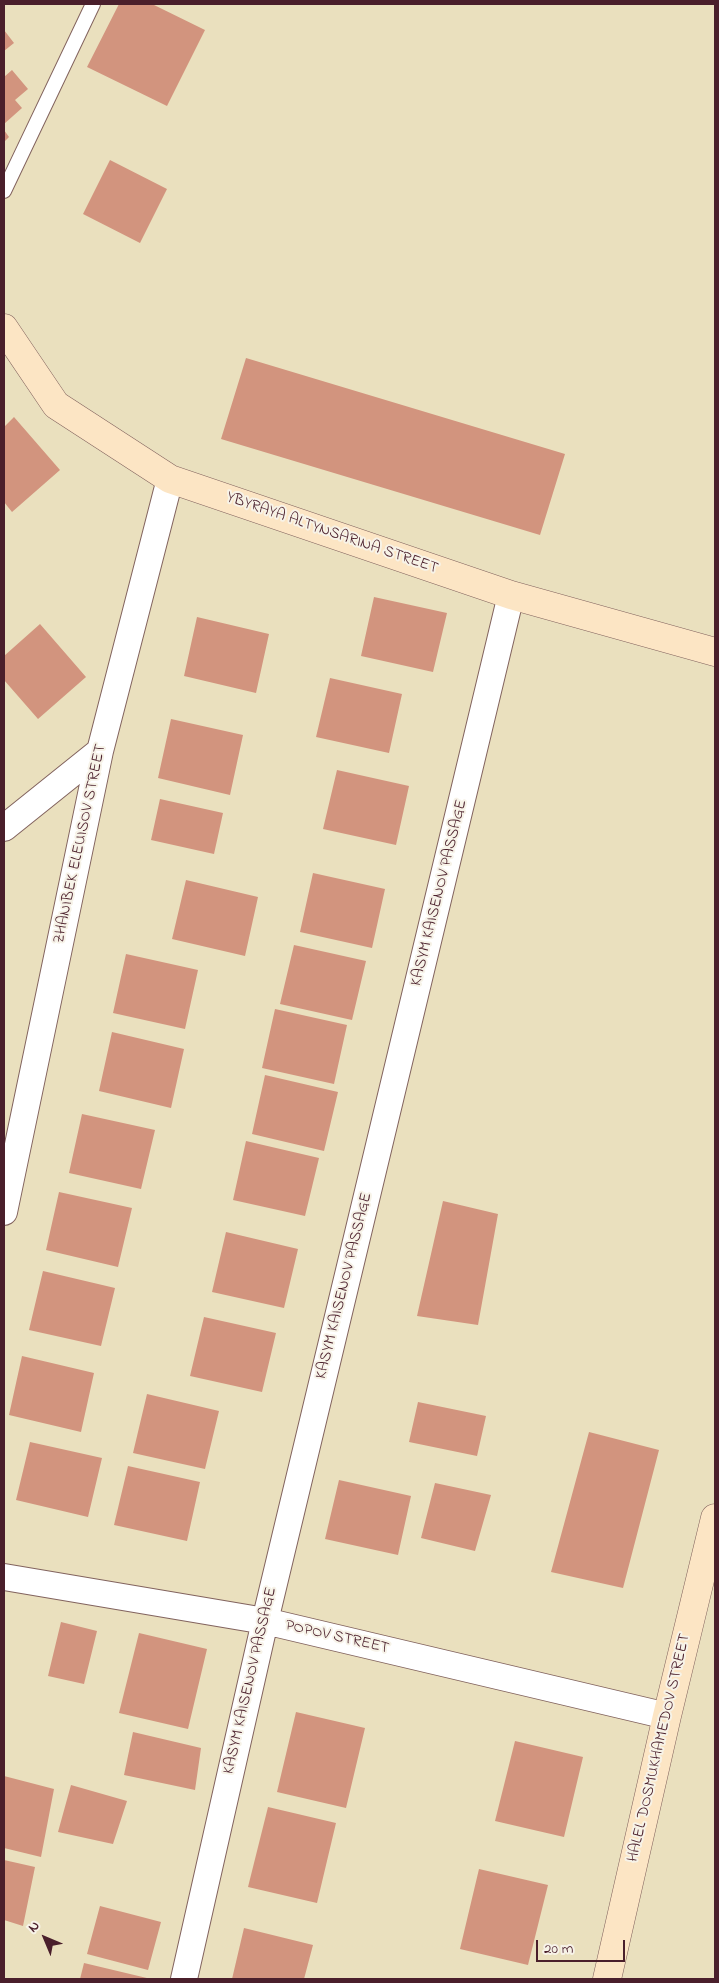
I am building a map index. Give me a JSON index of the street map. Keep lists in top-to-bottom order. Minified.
{"streets":{"street":["YBYRAYA ALTYNSARINA STREET","ZHANIBEK ELEUISOV STREET","KASYM KAISENOV PASSAGE","POPOV STREET","HALEL DOSMUKHAMEDOV STREET"]},"crossings":[["YBYRAYA ALTYNSARINA STREET","ZHANIBEK ELEUISOV STREET"],["YBYRAYA ALTYNSARINA STREET","KASYM KAISENOV PASSAGE"],["KASYM KAISENOV PASSAGE","POPOV STREET"],["POPOV STREET","HALEL DOSMUKHAMEDOV STREET"]],"scale_bar":"20 m","north":"top left"}
